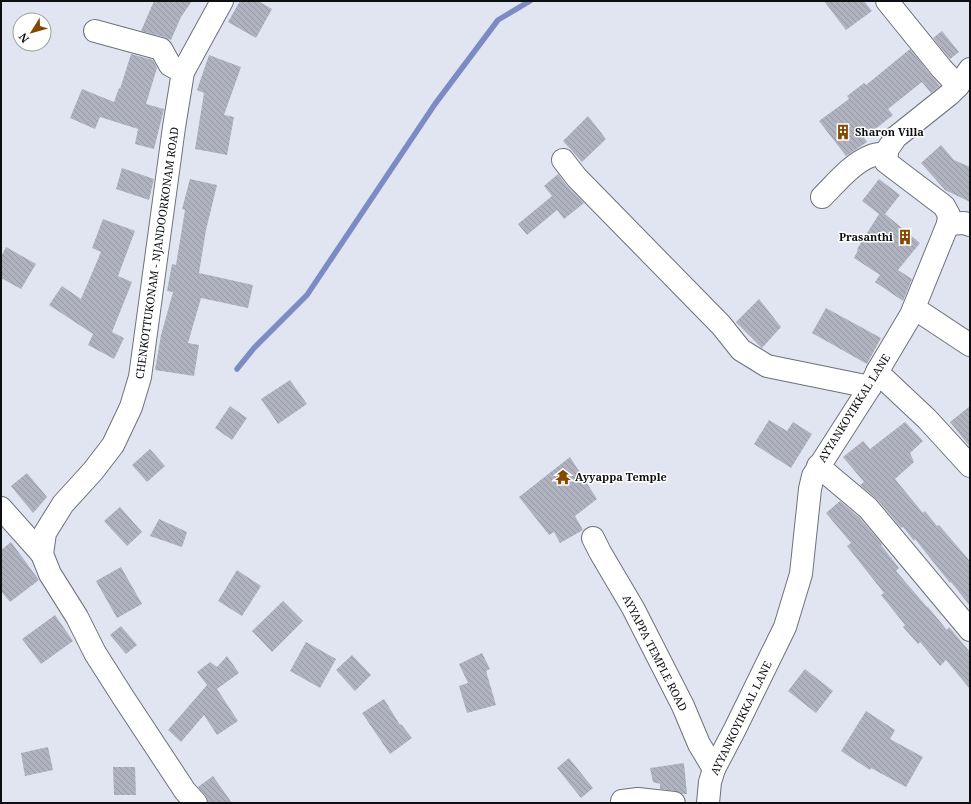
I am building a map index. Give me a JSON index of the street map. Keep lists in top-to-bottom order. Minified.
{"streets":{"street":["CHENKOTTUKONAM - NJANDOORKONAM ROAD","AYYANKOYIKKAL LANE","AYYAPPA TEMPLE ROAD"]},"crossings":[["AYYANKOYIKKAL LANE","AYYAPPA TEMPLE ROAD"]],"places":{"building":["Sharon Villa","Prasanthi"],"temple":["Ayyappa Temple"]},"north":"bottom left"}
